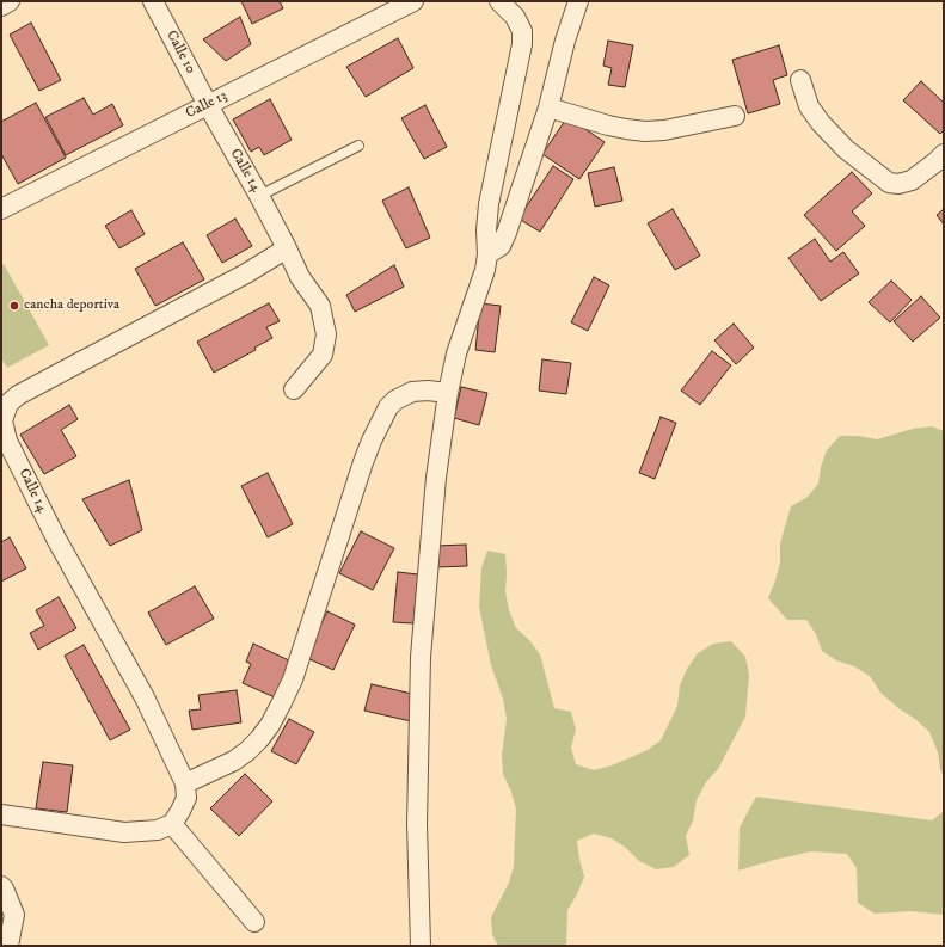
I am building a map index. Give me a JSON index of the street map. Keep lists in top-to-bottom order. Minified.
{"streets":{"street":["Calle 10","Calle 13","Calle 14"]},"crossings":[["Calle 10","Calle 13"],["Calle 10","Calle 14"],["Calle 13","Calle 14"]],"places":["cancha deportiva"]}
